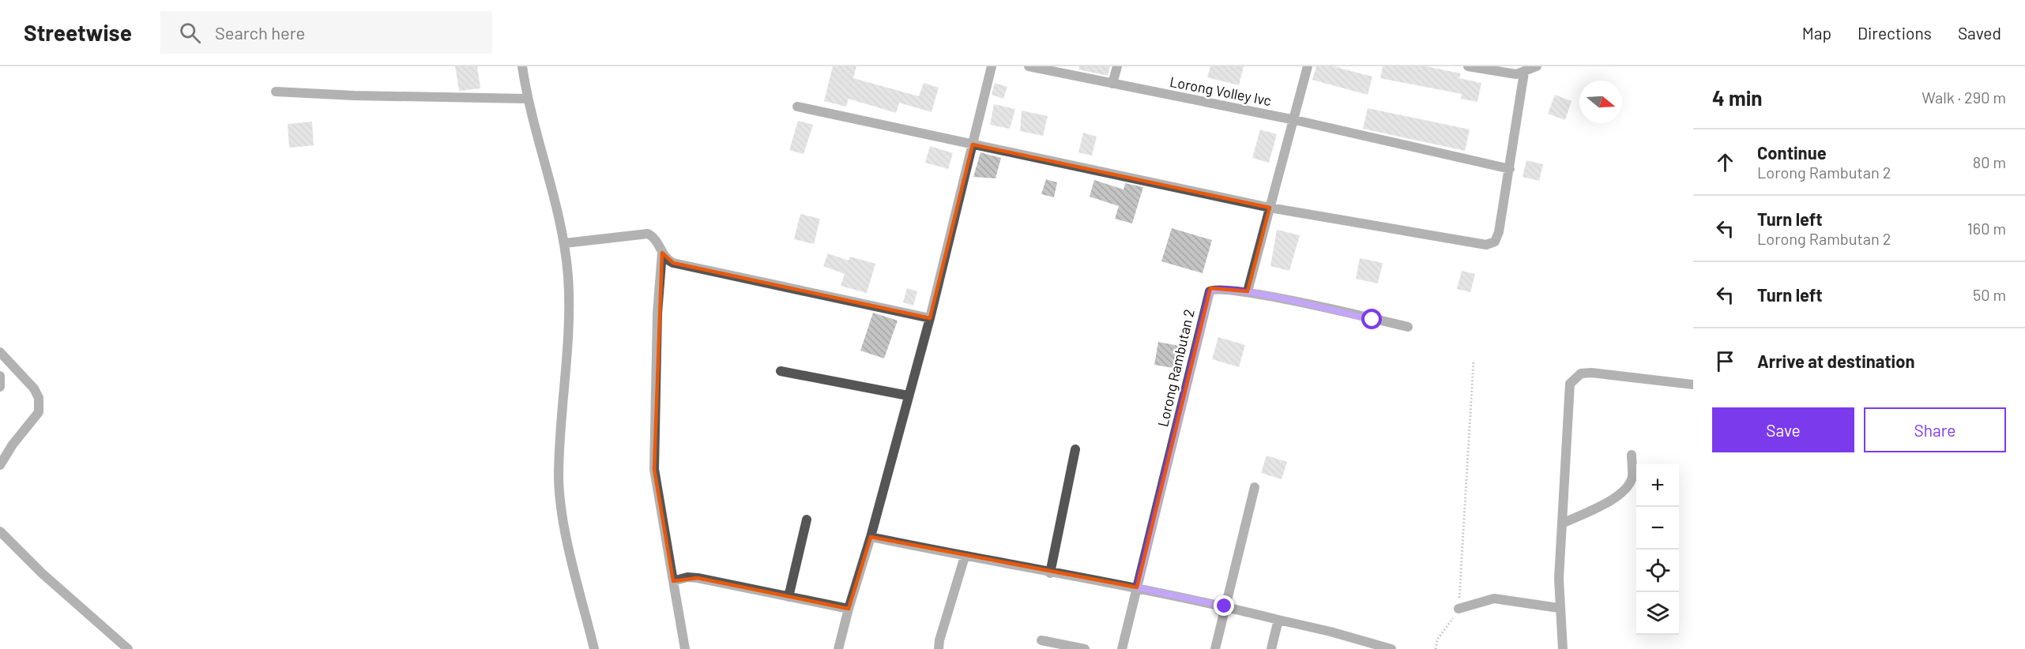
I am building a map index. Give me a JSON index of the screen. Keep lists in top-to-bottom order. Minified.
{"streets":{"street":["Lorong Volley Ivc","Lorong Rambutan 2"]},"north":"right","page":{"header":"Streetwise","search":"Search here","nav":["Map","Directions","Saved"],"heading":["4 min","Walk · 290 m"],"list":[["Continue","Lorong Rambutan 2","80 m"],["Turn left","Lorong Rambutan 2","160 m"],["Turn left","50 m"],"Arrive at destination"],"buttons":["Save","Share"],"map_buttons":["+","−"]}}
